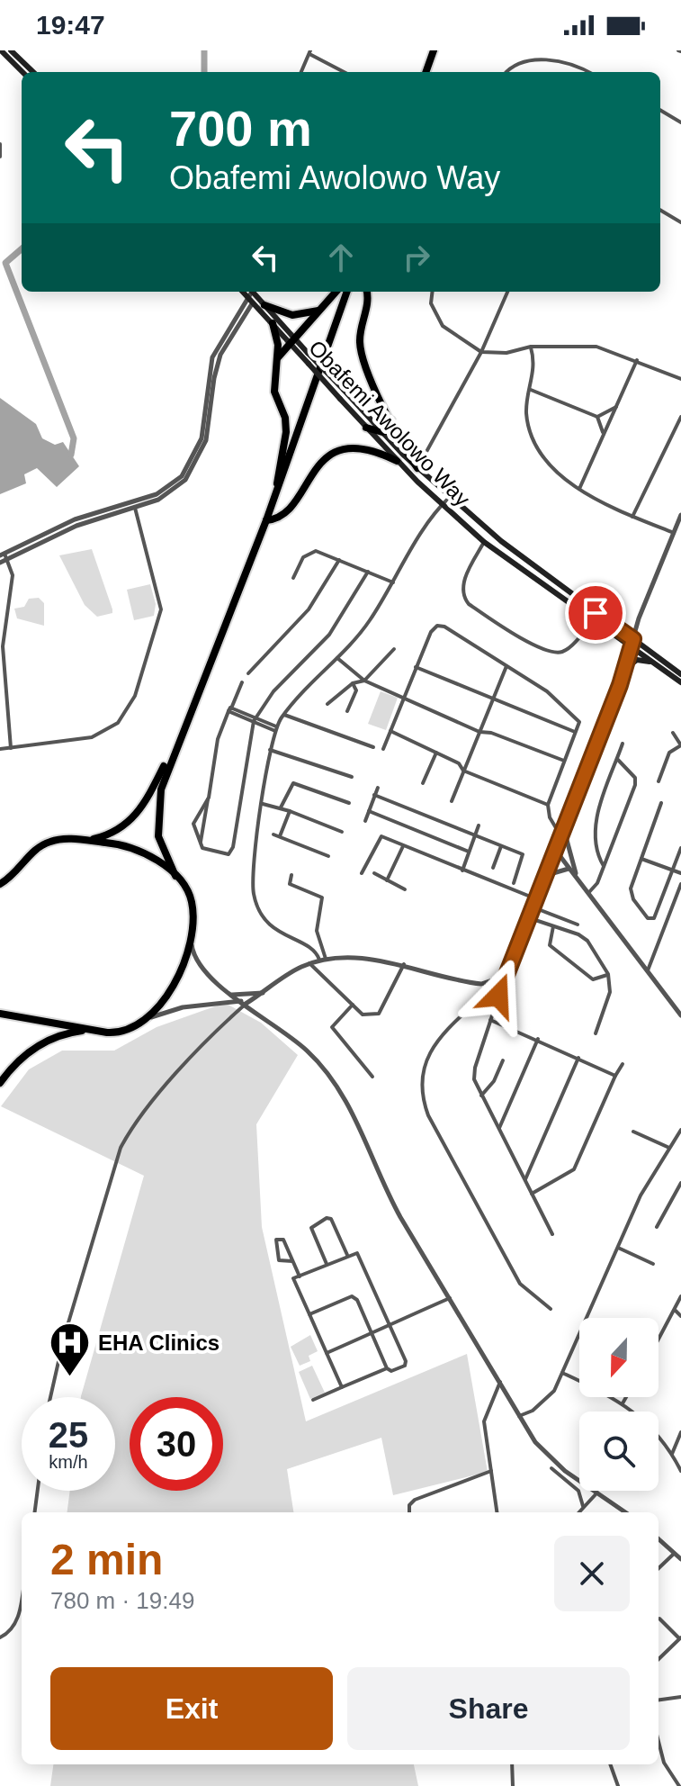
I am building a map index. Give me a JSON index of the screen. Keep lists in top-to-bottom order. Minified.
{"streets":{"main road":["Obafemi Awolowo Way"]},"places":{"hospital":["EHA Clinics"]},"north":"bottom","page":{"status":"19:47","turn":["700 m","Obafemi Awolowo Way"],"speed":"25 km/h","limit":"30","heading":["2 min","780 m · 19:49"],"buttons":["Exit","Share"]}}
